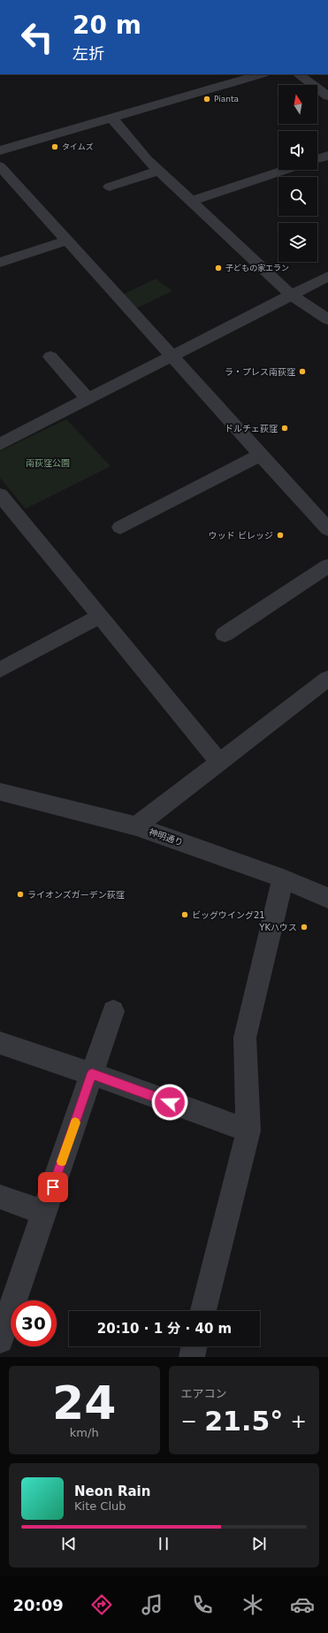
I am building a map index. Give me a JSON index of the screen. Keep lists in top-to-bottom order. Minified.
{"streets":{"street":["神明通り"]},"parks":["南荻窪公園"],"places":["Pianta","タイムズ","子どもの家エラン","ラ・プレス南荻窪","ドルチェ荻窪","ウッド ビレッジ","ライオンズガーデン荻窪","ビッグウイング21","YKハウス"],"north":"top","page":{"turn":["20 m","左折"],"limit":"30","trip":"20:10 · 1 分 · 40 m","tile":[["24","km/h"],"エアコン"],"heat":["−","21.5°","+"],"song":["Neon Rain","Kite Club"],"tabs":"20:09"}}
